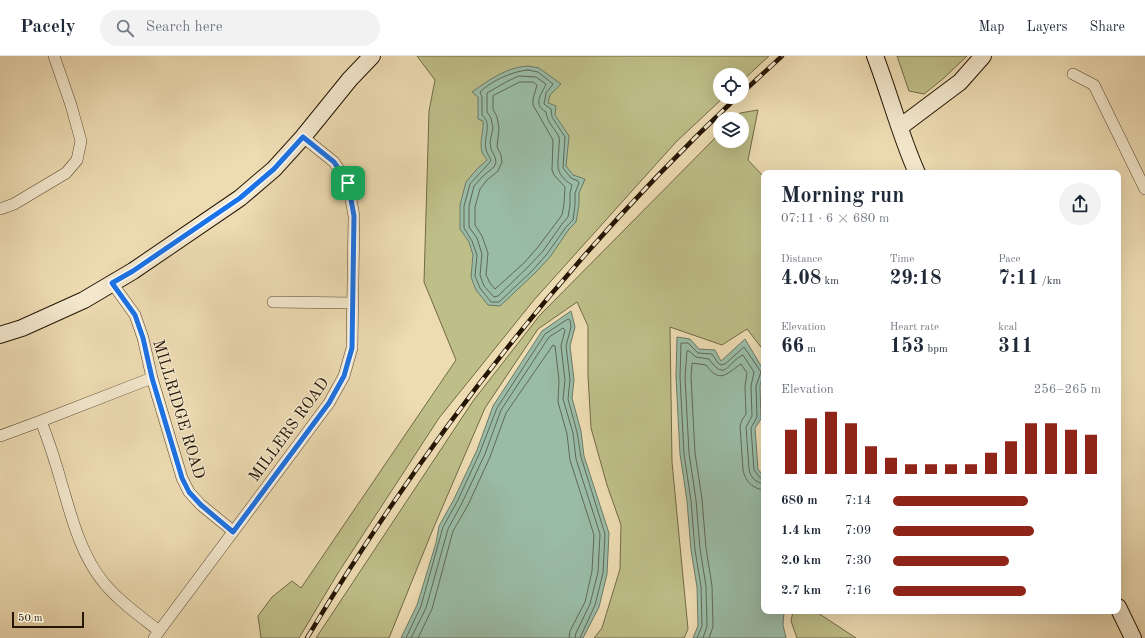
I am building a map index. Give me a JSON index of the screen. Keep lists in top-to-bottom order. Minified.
{"streets":{"street":["MILLRIDGE ROAD","MILLERS ROAD"]},"crossings":[["MILLRIDGE ROAD","MILLERS ROAD"]],"scale_bar":"50 m","page":{"header":"Pacely","search":"Search here","nav":["Map","Layers","Share"],"heading":["Morning run","07:11 · 6 × 680 m"],"stats":[["Distance","4.08 km"],["Time","29:18"],["Pace","7:11 /km"],["Elevation","66 m"],["Heart rate","153 bpm"],["kcal","311"]],"chart":["Elevation","256–265 m"],"list":[{"name":"680 m","note":"7:14"},{"name":"1.4 km","note":"7:09"},{"name":"2.0 km","note":"7:30"},{"name":"2.7 km","note":"7:16"}],"scale":"50 m"}}
